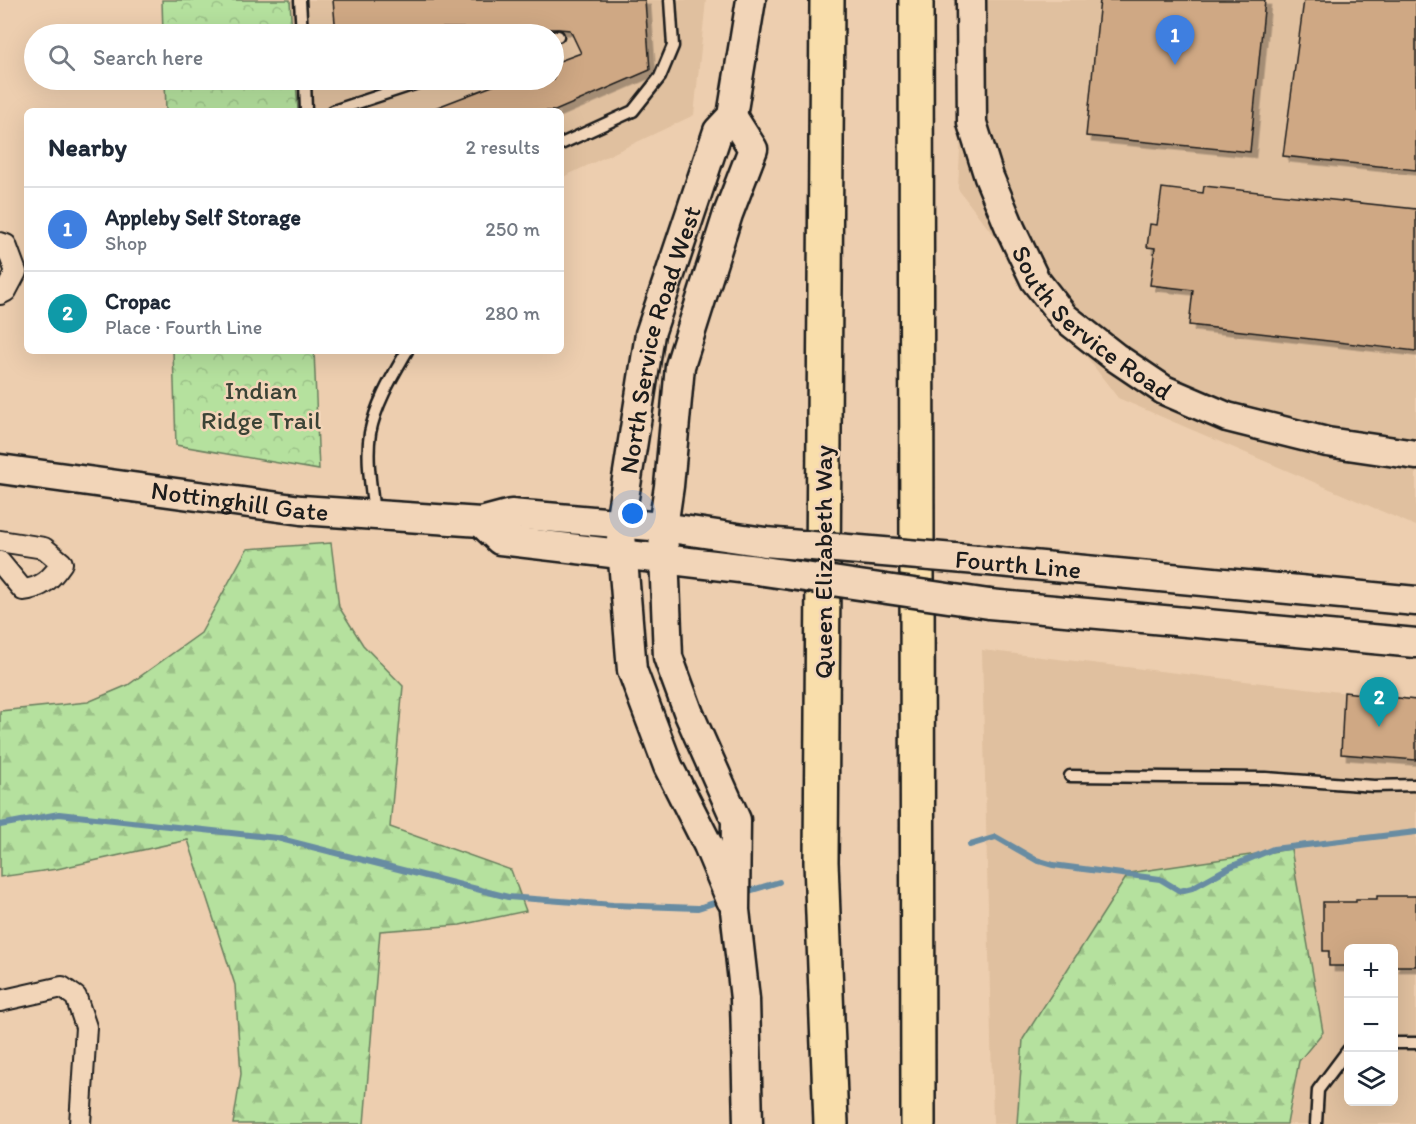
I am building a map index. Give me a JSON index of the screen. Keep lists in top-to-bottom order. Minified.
{"streets":{"highway":["Queen Elizabeth Way"],"street":["South Service Road","North Service Road West","Nottinghill Gate","Fourth Line"]},"crossings":[["North Service Road West","Nottinghill Gate"],["North Service Road West","Fourth Line"],["Nottinghill Gate","Fourth Line"]],"parks":["Indian Ridge Trail"],"page":{"pins":["1","2"],"search":"Search here","heading":["Nearby","2 results"],"list":[{"mark":"1","name":"Appleby Self Storage","note":"Shop","value":"250 m"},{"mark":"2","name":"Cropac","note":"Place · Fourth Line","value":"280 m"}],"map_buttons":["+","−"]}}
